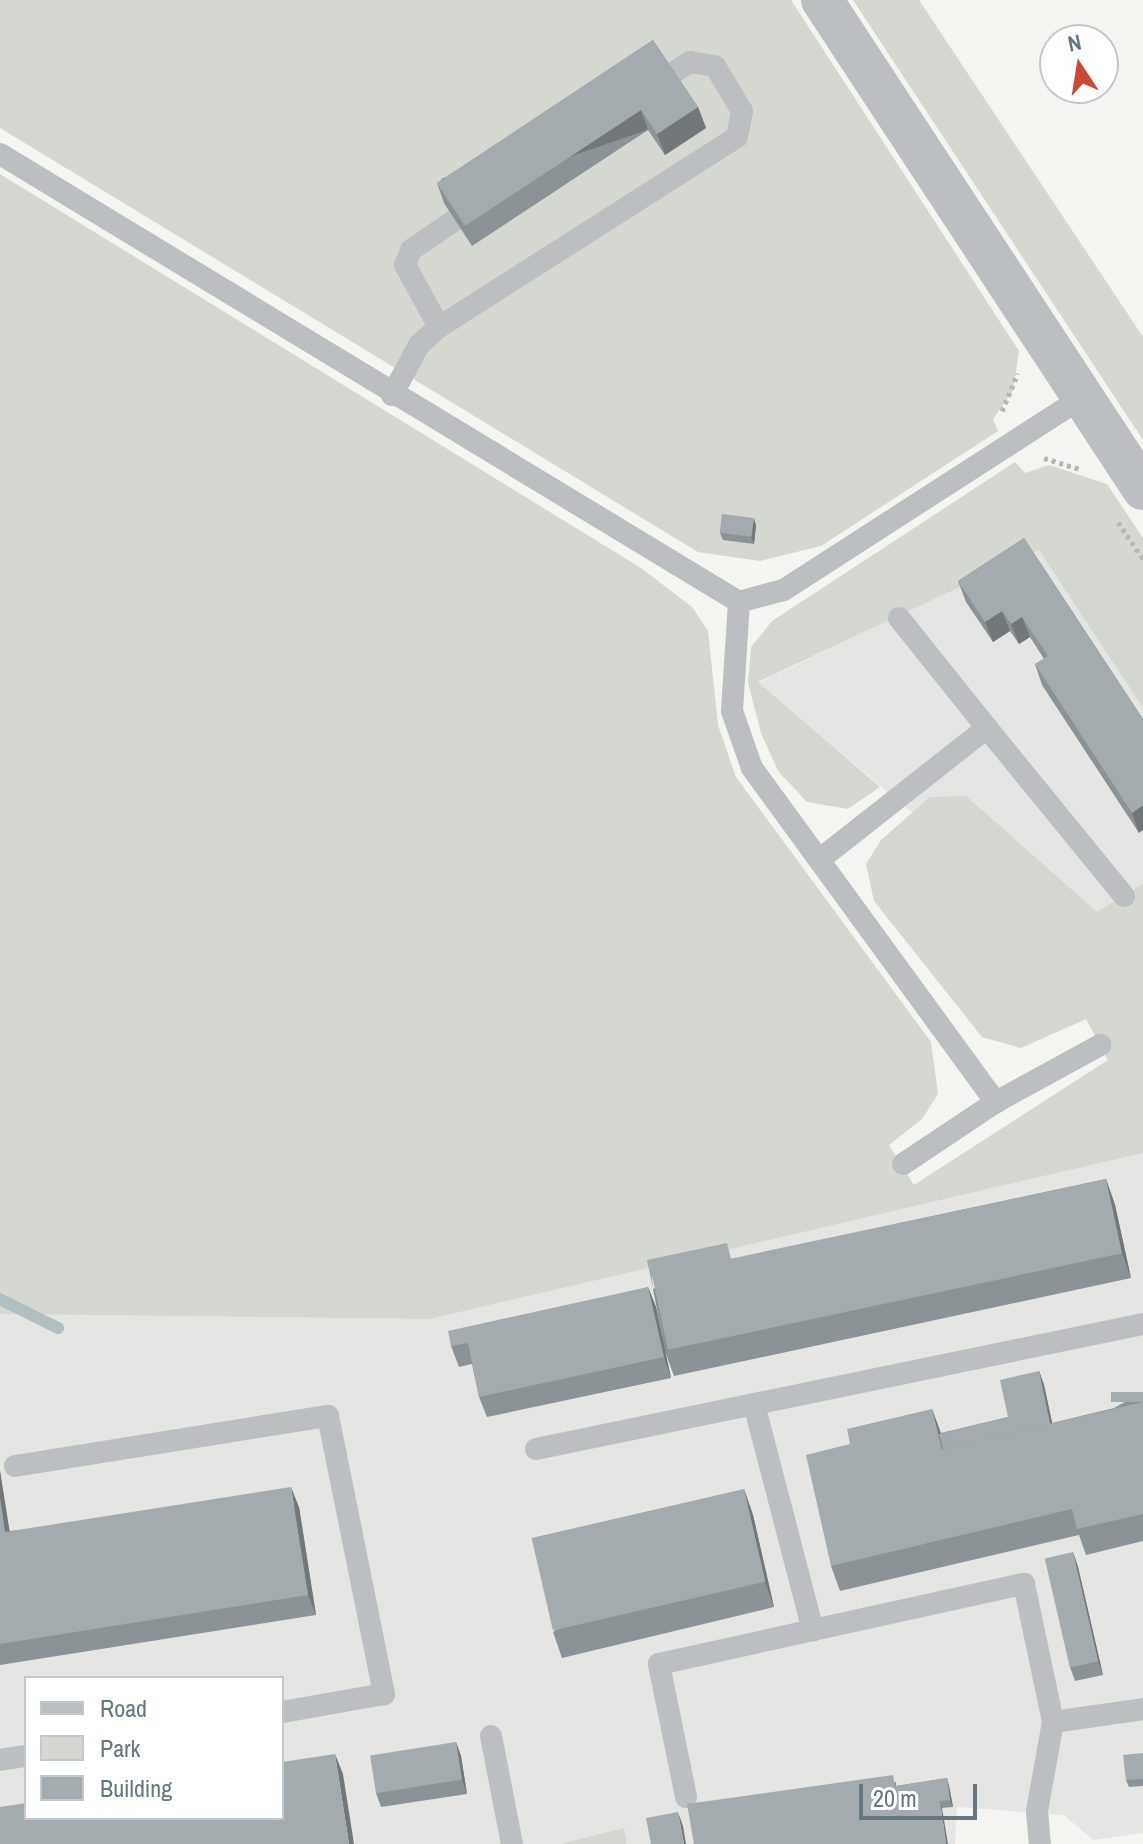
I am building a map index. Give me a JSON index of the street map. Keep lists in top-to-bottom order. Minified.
{"legend":["Road","Park","Building"],"scale_bar":"20 m","north":"top"}
